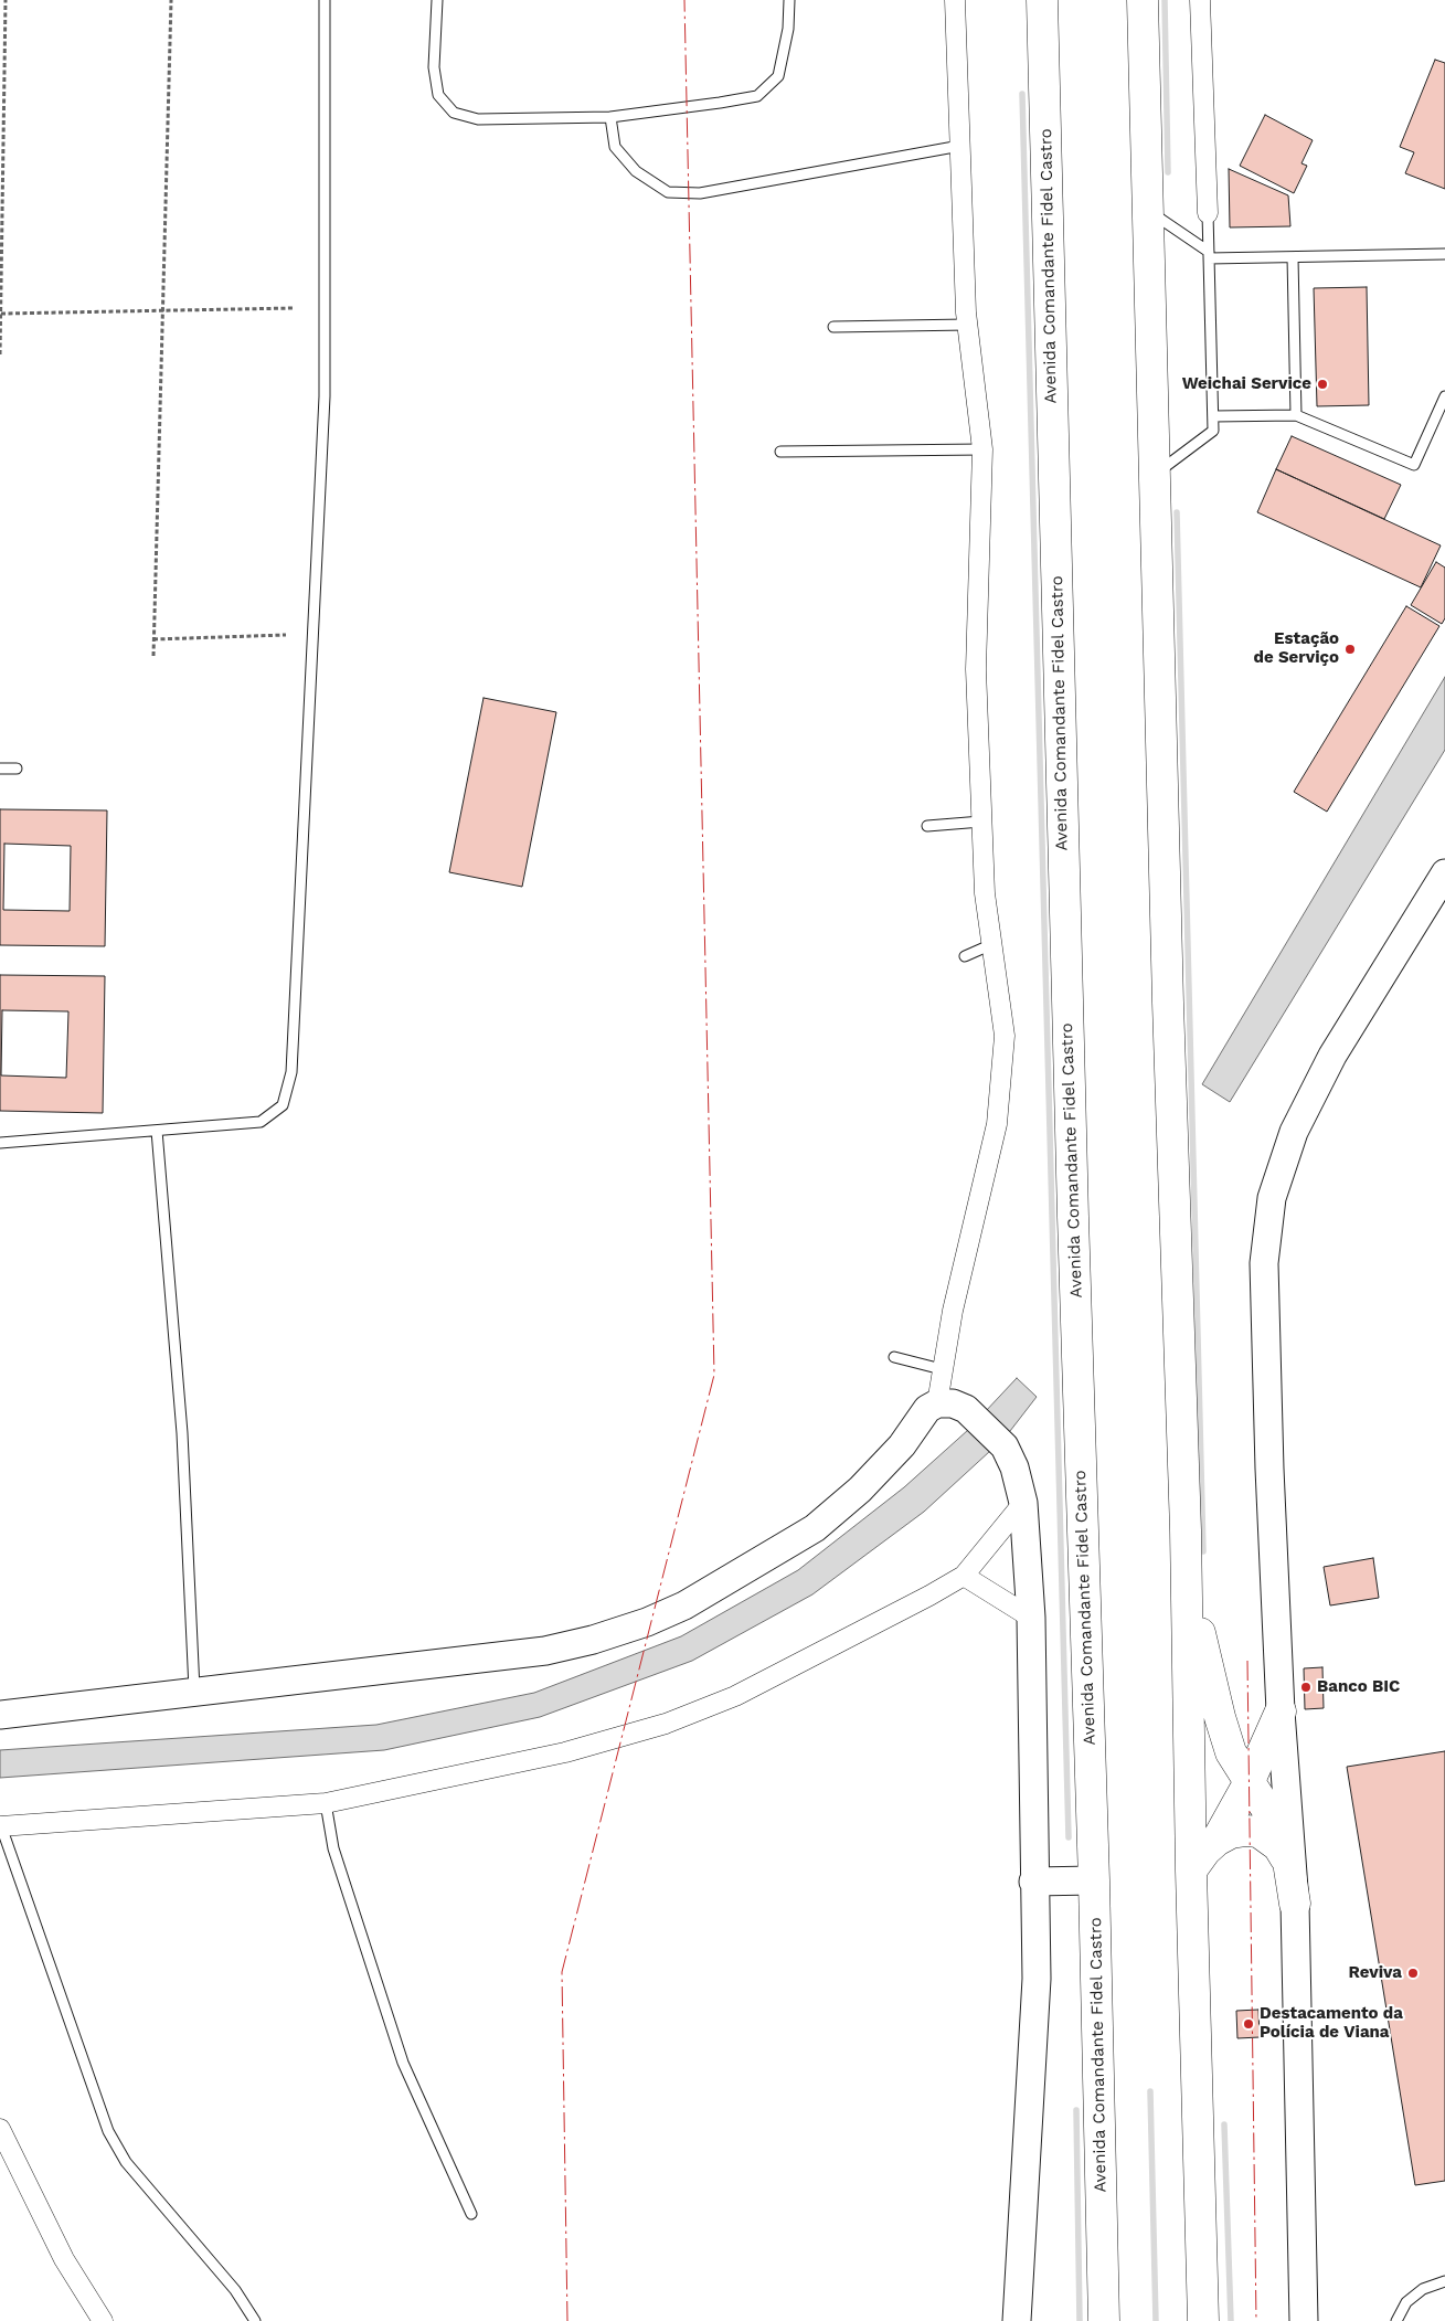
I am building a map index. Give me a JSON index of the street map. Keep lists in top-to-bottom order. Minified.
{"streets":{"highway":["Avenida Comandante Fidel Castro"]},"places":["Weichai Service","Estação de Serviço","Banco BIC","Reviva","Destacamento da Polícia de Viana"]}
